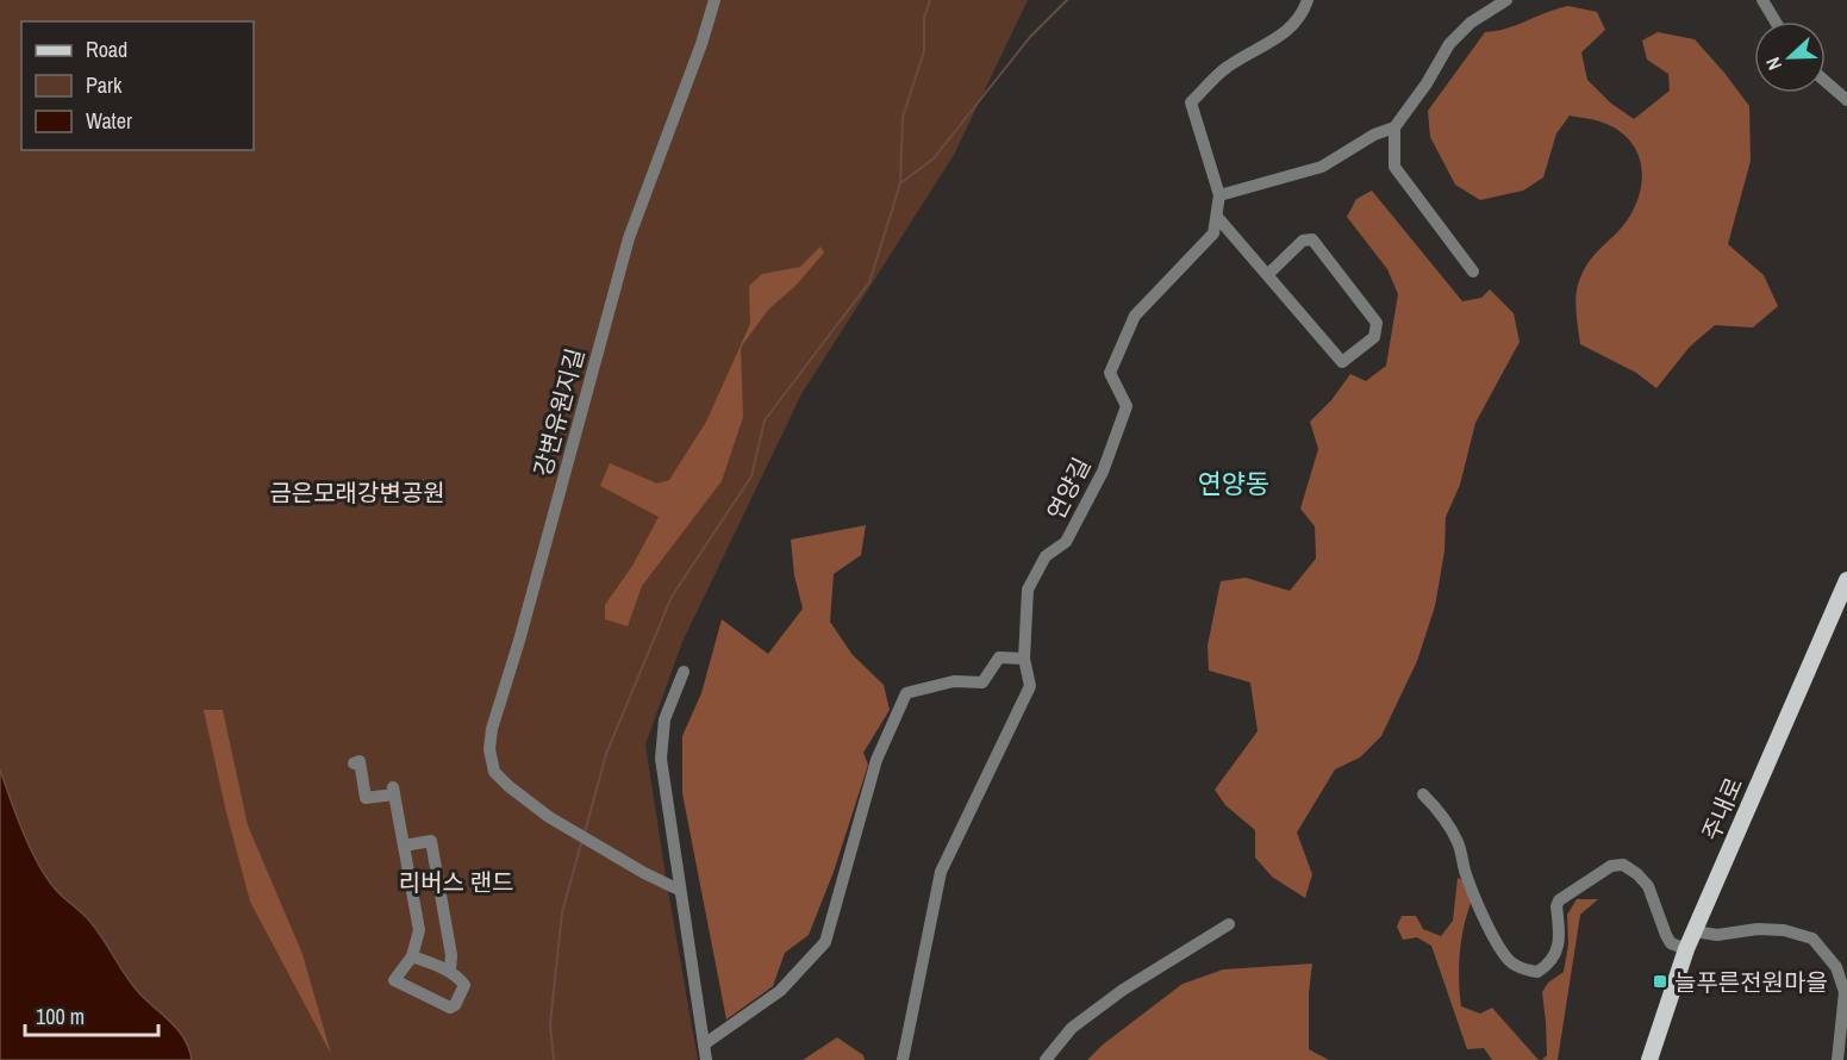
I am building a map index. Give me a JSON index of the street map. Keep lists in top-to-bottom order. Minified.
{"streets":{"main road":["주내로"],"street":["강변유원지길","연양길"]},"districts":["연양동"],"parks":["금은모래강변공원","리버스 랜드"],"places":{"transit":["늘푸른전원마을"]},"legend":["Road","Park","Water"],"scale_bar":"100 m","north":"left"}
